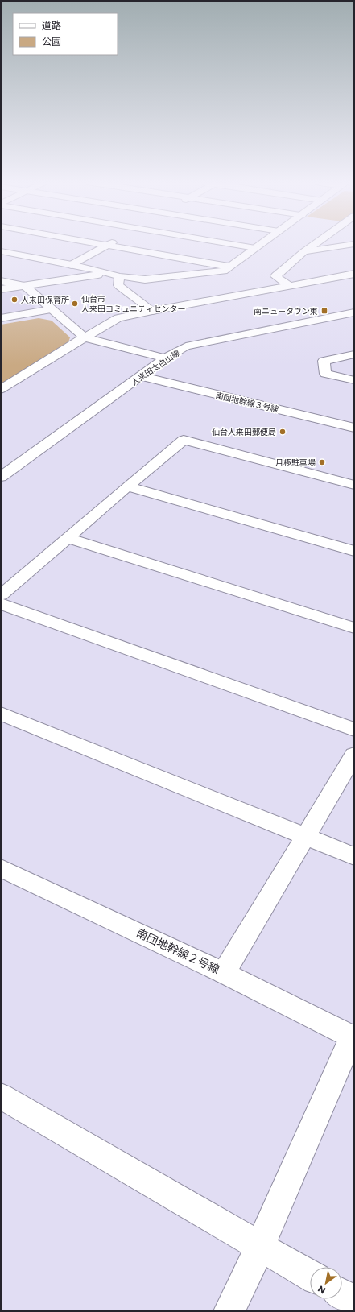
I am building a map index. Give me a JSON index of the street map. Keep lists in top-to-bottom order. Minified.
{"streets":{"street":["人来田太白山線","南団地幹線３号線","南団地幹線２号線"]},"crossings":[["人来田太白山線","南団地幹線３号線"]],"places":{"other":["人来田保育所","仙台市 人来田コミュニティセンター","仙台人来田郵便局","月極駐車場"],"transit":["南ニュータウン東"]},"legend":["道路","公園"],"north":"bottom left"}
